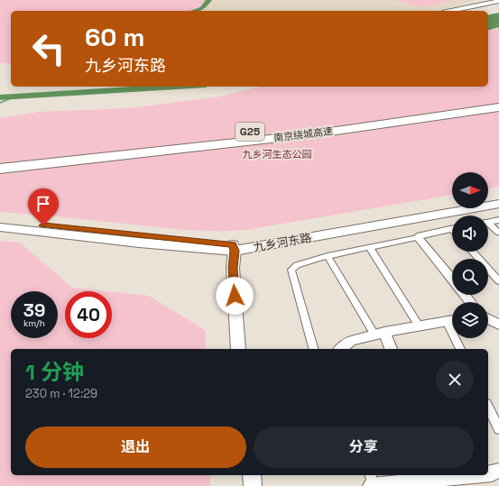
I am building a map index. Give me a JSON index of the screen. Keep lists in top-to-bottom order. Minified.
{"streets":{"highway":["G25","南京绕城高速"],"main road":["九乡河东路"]},"parks":["九乡河生态公园"],"north":"right","page":{"turn":["60 m","九乡河东路"],"speed":"39 km/h","limit":"40","heading":["1 分钟","230 m · 12:29"],"buttons":["退出","分享"]}}
